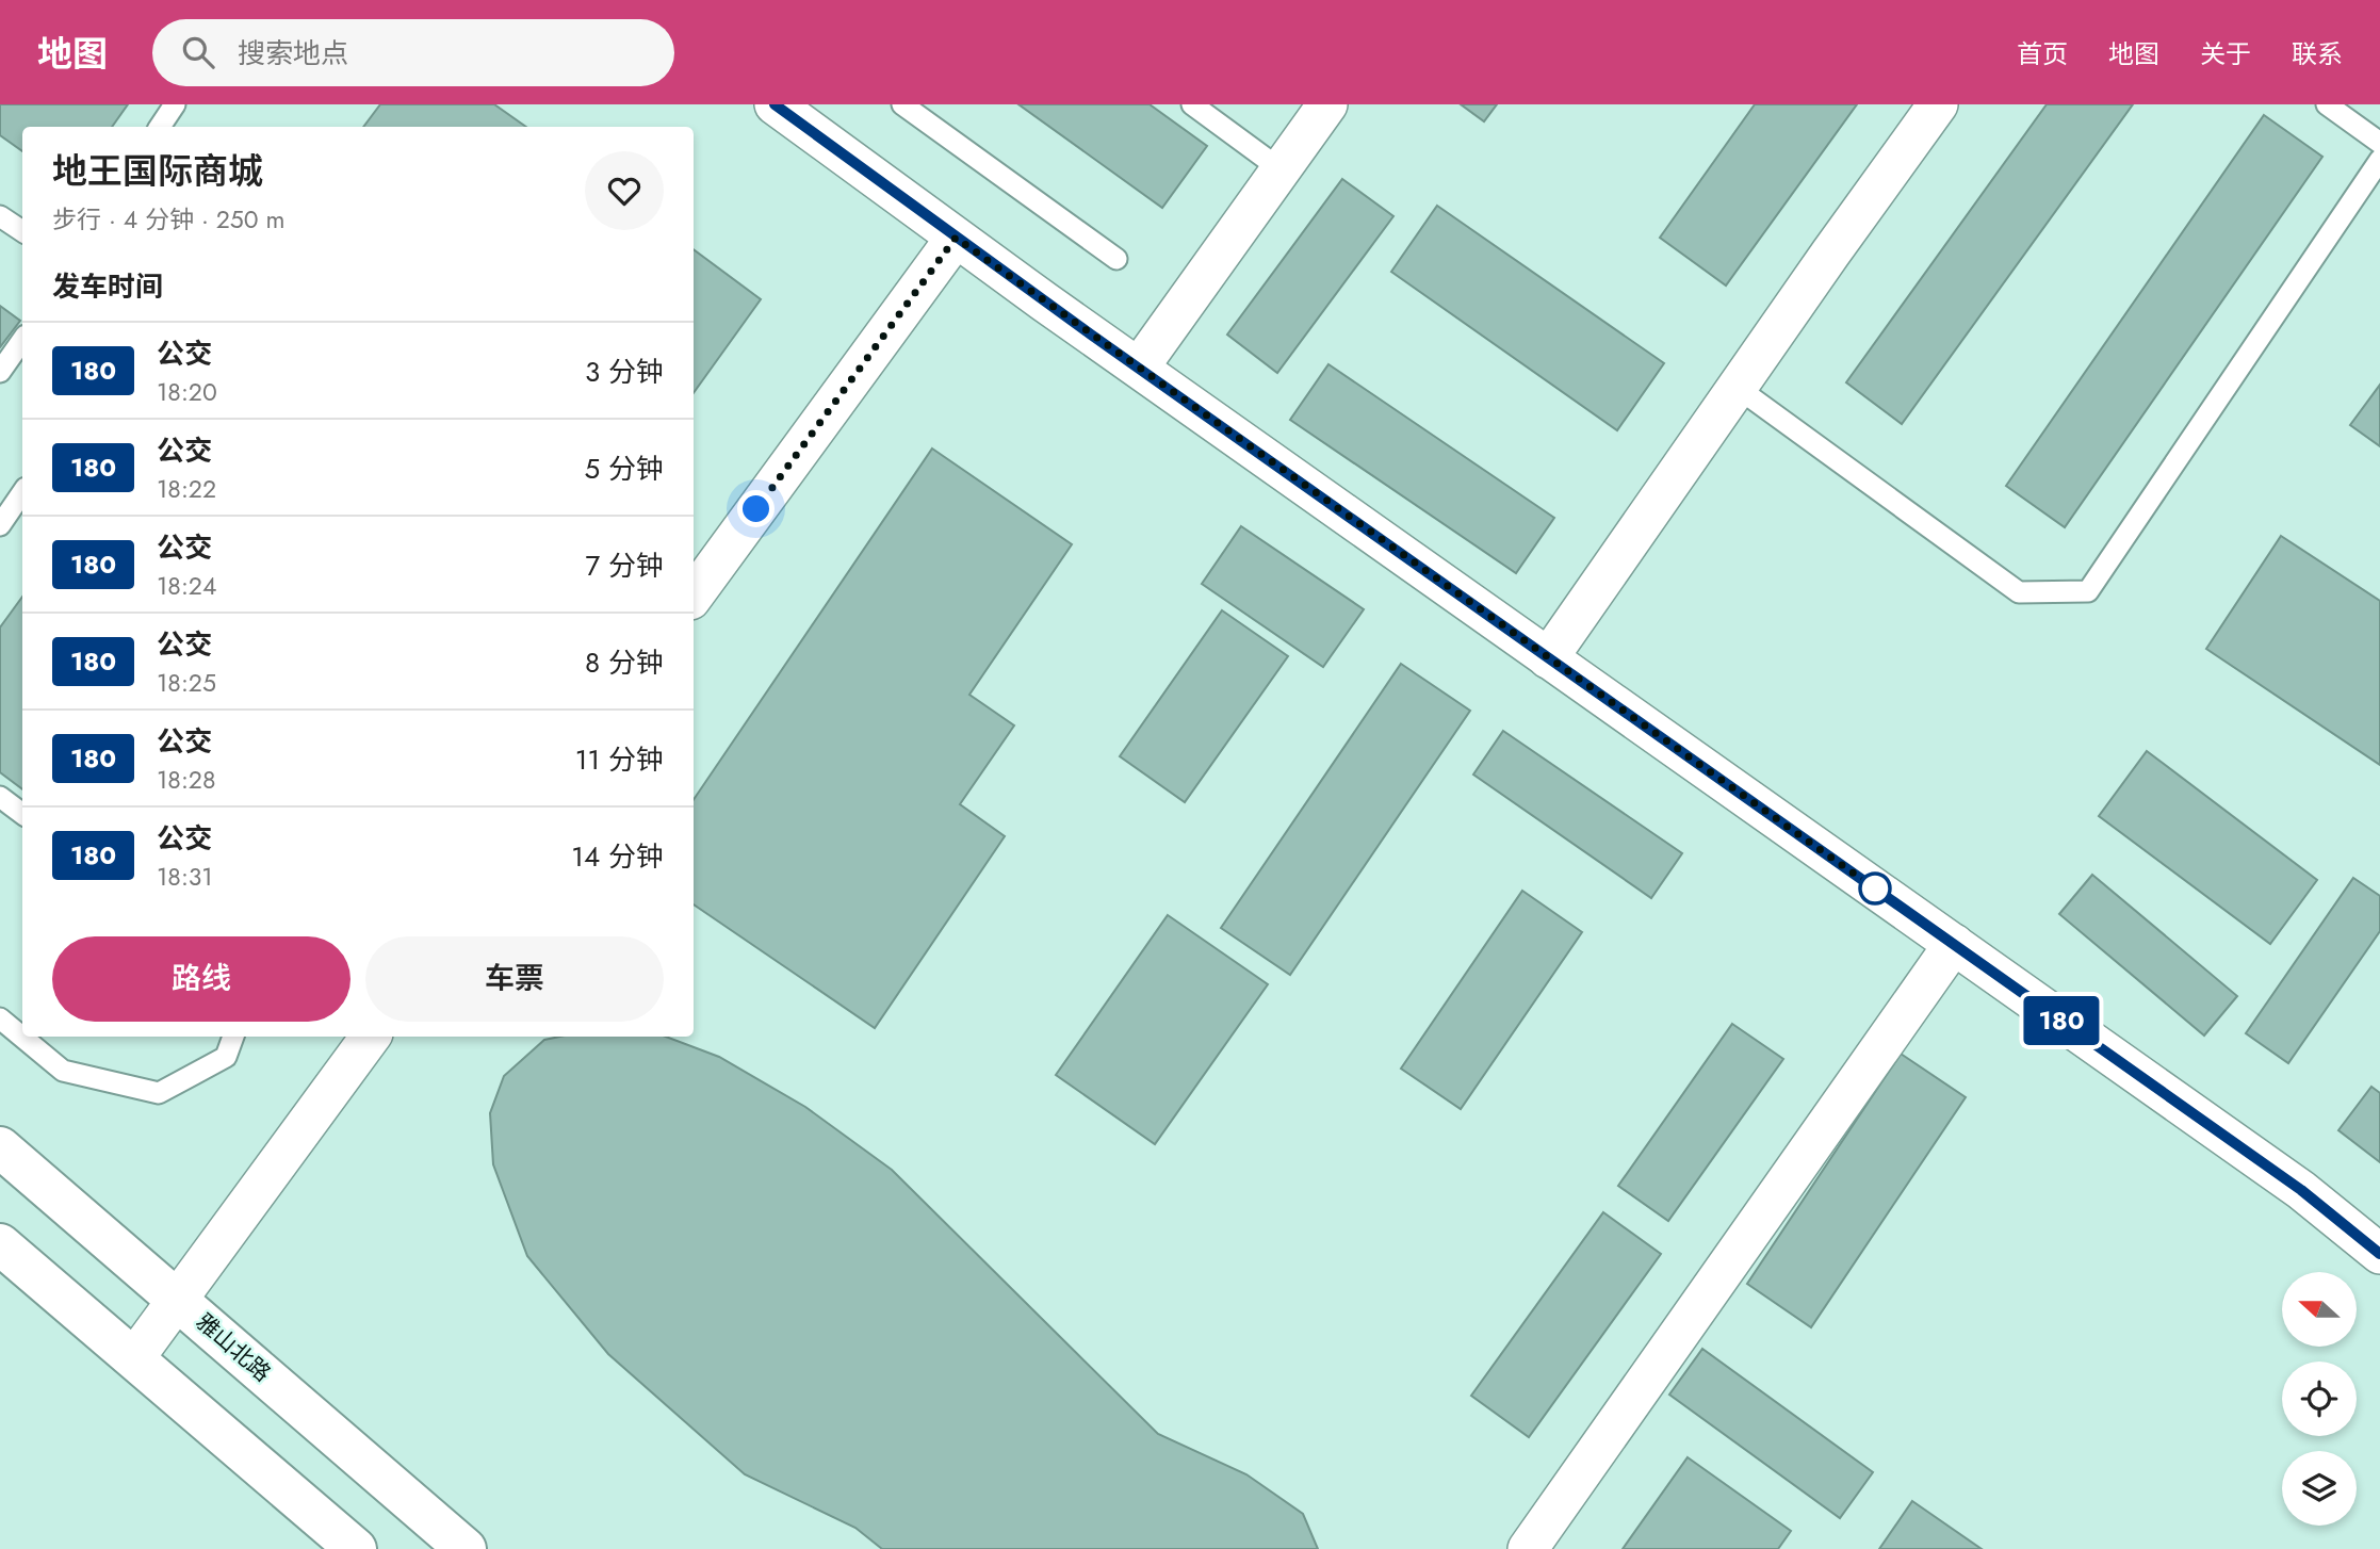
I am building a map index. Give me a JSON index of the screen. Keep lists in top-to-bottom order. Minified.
{"streets":{"main road":["雅山北路"]},"lines":["bus line 180"],"north":"left","page":{"header":"地图","search":"搜索地点","nav":["首页","地图","关于","联系"],"on_map":"180","heading":[["地王国际商城","步行 · 4 分钟 · 250 m"],"发车时间"],"list":[{"mark":"180","name":"公交","note":"18:20","value":"3 分钟"},{"mark":"180","name":"公交","note":"18:22","value":"5 分钟"},{"mark":"180","name":"公交","note":"18:24","value":"7 分钟"},{"mark":"180","name":"公交","note":"18:25","value":"8 分钟"},{"mark":"180","name":"公交","note":"18:28","value":"11 分钟"},{"mark":"180","name":"公交","note":"18:31","value":"14 分钟"}],"buttons":["路线","车票"]}}
